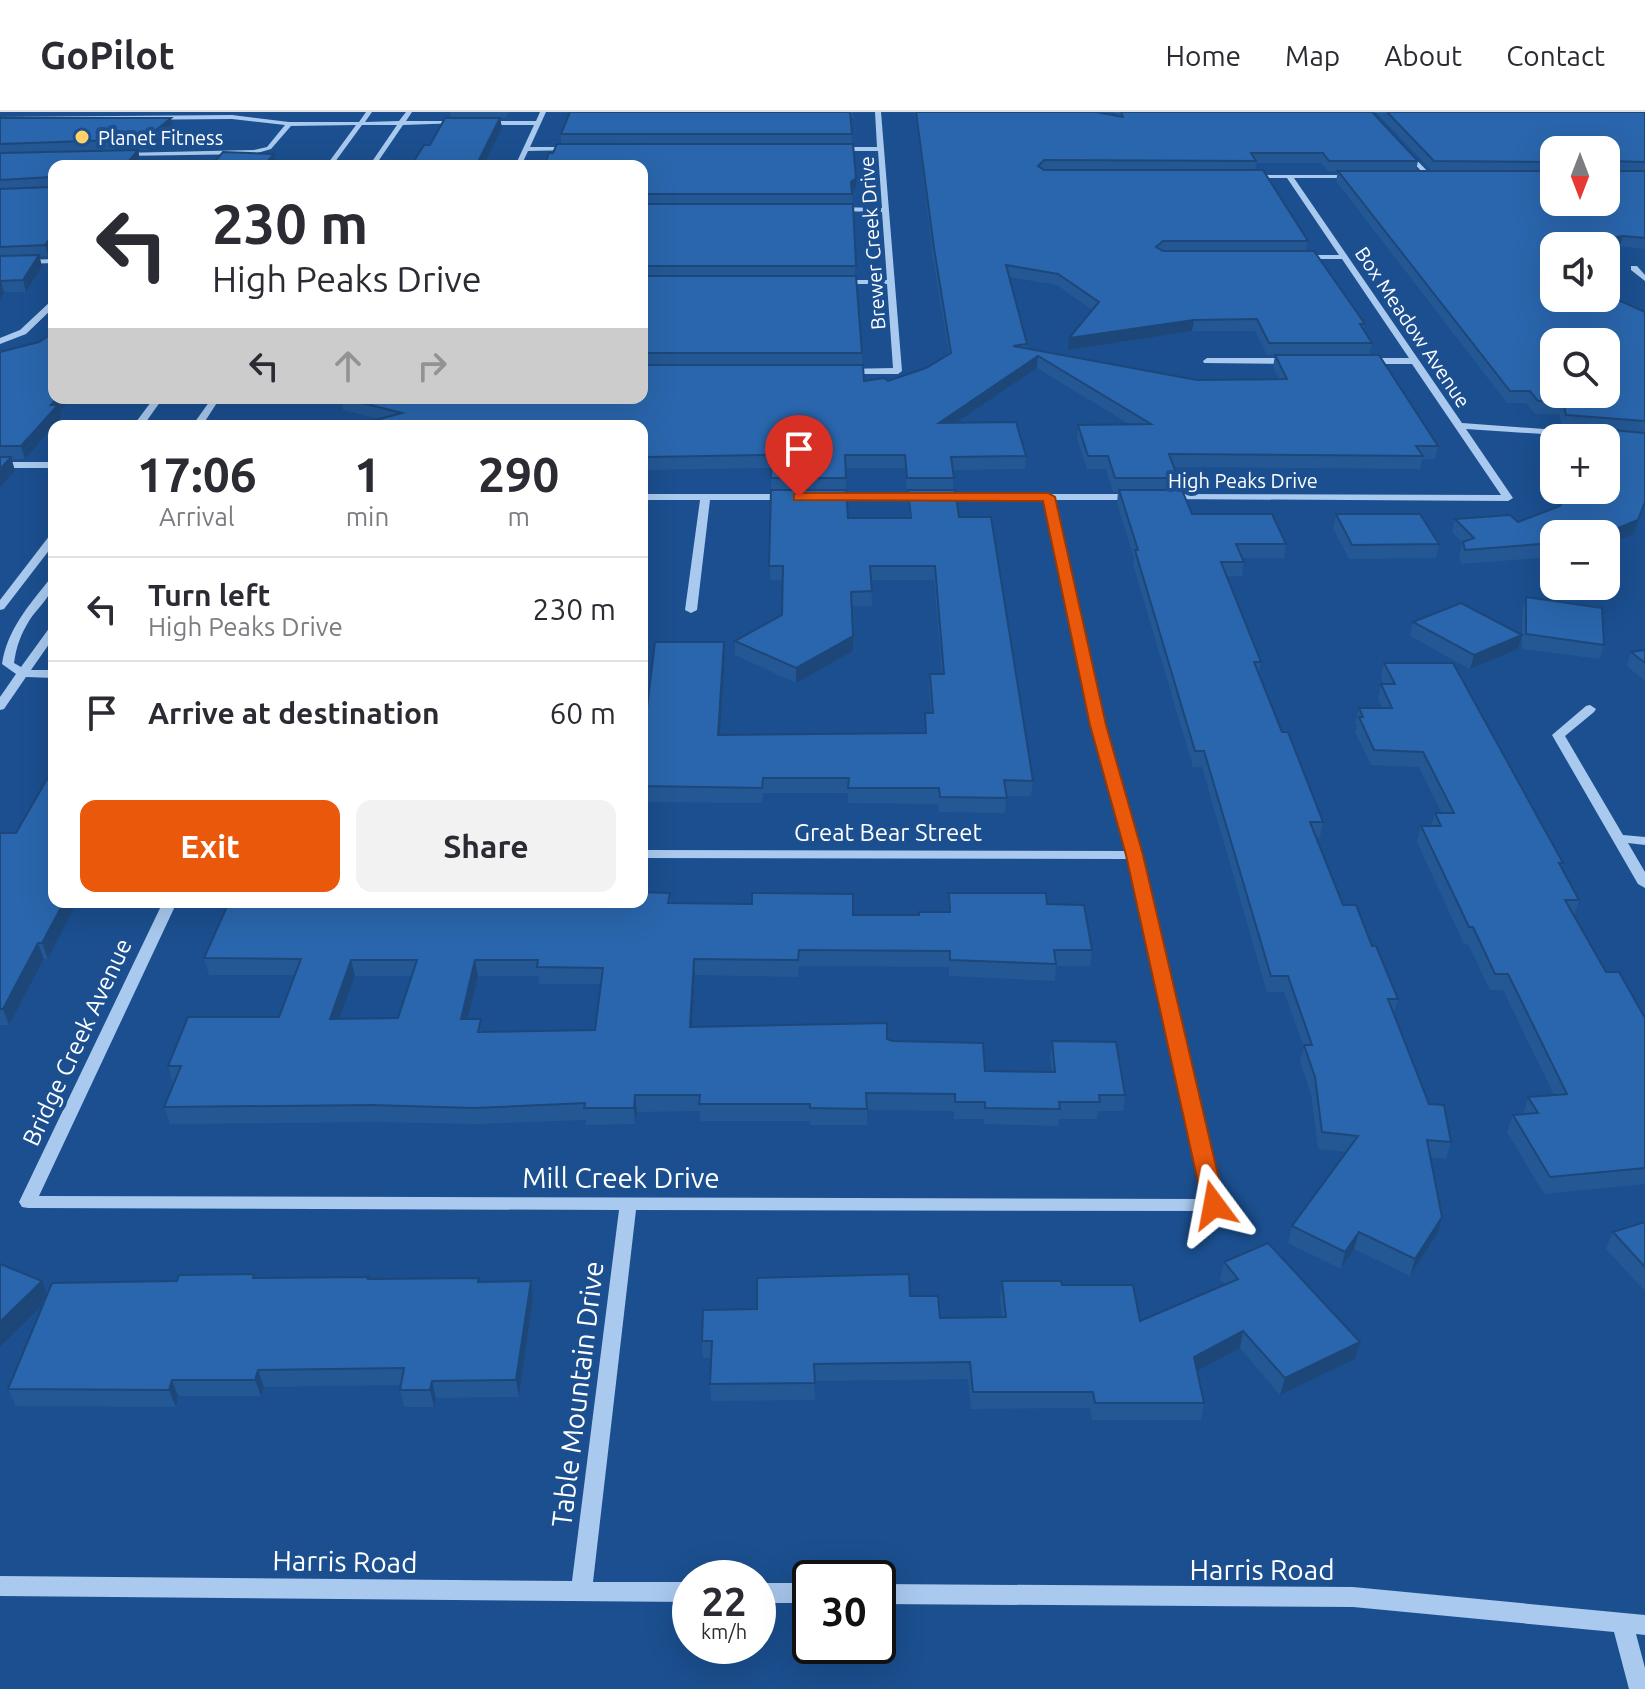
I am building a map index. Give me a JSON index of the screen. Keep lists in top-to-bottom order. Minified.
{"streets":{"street":["Brewer Creek Drive","Box Meadow Avenue","High Peaks Drive","Great Bear Street","Bridge Creek Avenue","Mill Creek Drive","Table Mountain Drive","Harris Road"]},"crossings":[["Box Meadow Avenue","High Peaks Drive"],["Great Bear Street","Mill Creek Drive"],["Bridge Creek Avenue","Mill Creek Drive"],["Mill Creek Drive","Table Mountain Drive"],["Table Mountain Drive","Harris Road"]],"places":["Planet Fitness"],"north":"bottom","page":{"header":"GoPilot","nav":["Home","Map","About","Contact"],"map_buttons":["+","−"],"turn":["230 m","High Peaks Drive"],"eta":["17:06","Arrival","1","min","290","m"],"list":[{"name":"Turn left","note":"High Peaks Drive","value":"230 m"},{"name":"Arrive at destination","value":"60 m"}],"buttons":["Exit","Share"],"speed":"22 km/h","limit":"30"}}
